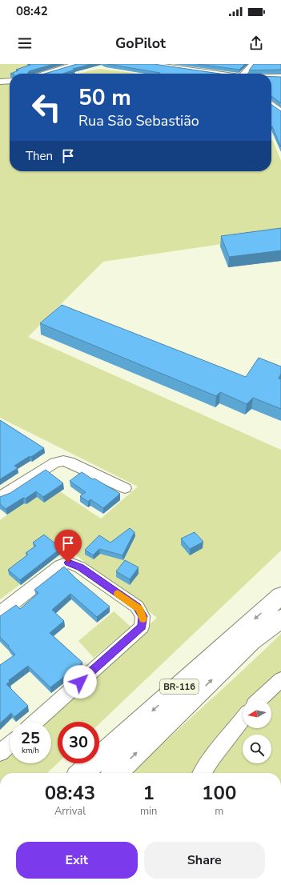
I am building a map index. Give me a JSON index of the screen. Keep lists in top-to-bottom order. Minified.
{"streets":{"highway":["BR-116"]},"north":"left","page":{"status":"08:42","header":"GoPilot","turn":["50 m","Rua São Sebastião"],"then":"Then","speed":"25 km/h","limit":"30","eta":["08:43","Arrival","1","min","100","m"],"buttons":["Exit","Share"]}}
